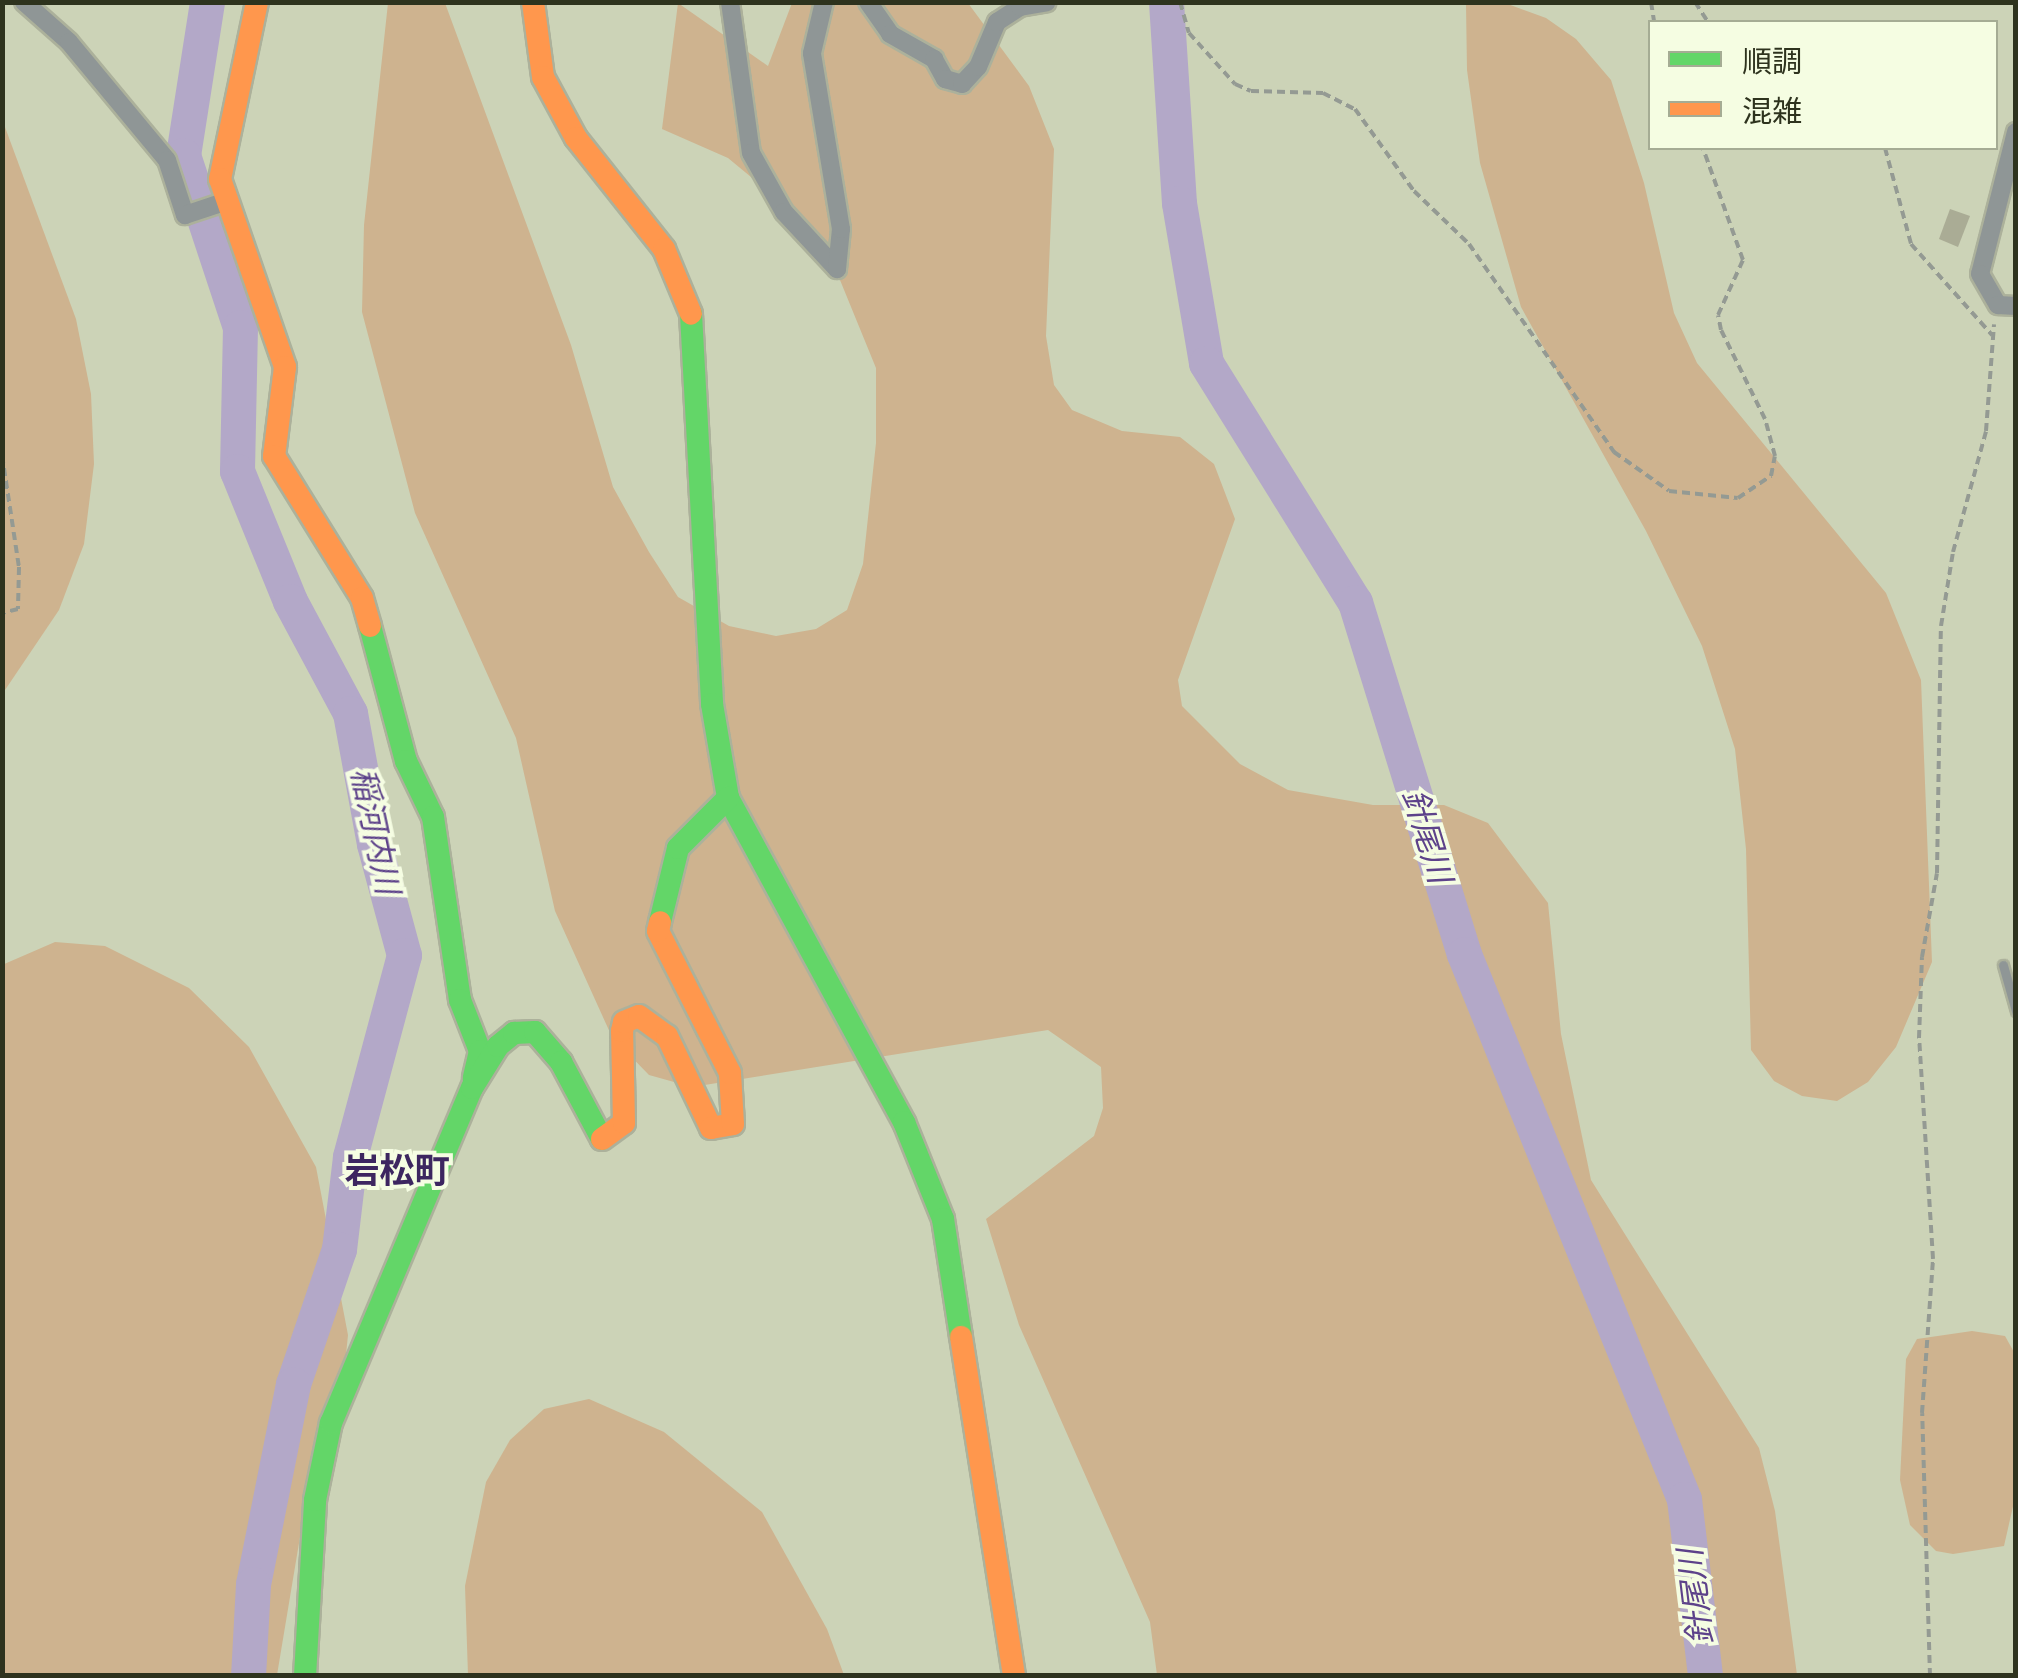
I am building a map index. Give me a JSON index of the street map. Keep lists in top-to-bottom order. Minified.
{"districts":["岩松町"],"water":["稲河内川","針尾川"],"legend":["順調","混雑"]}
